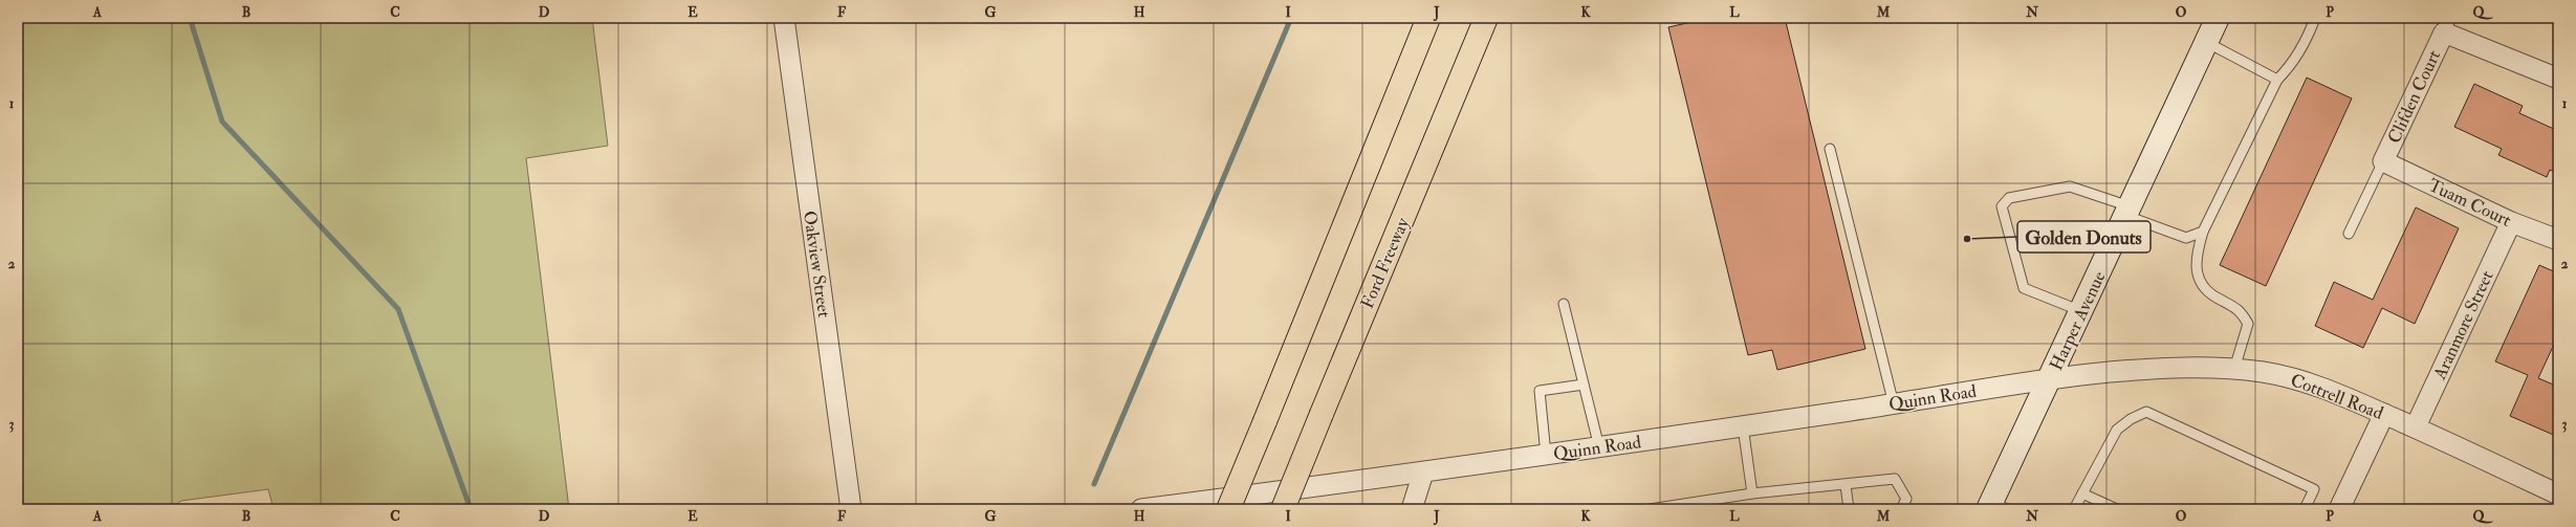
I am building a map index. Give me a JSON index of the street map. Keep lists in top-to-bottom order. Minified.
{"streets":{"highway":["Ford Freeway"],"main road":["Harper Avenue"],"street":["Clifden Court","Tuam Court","Oakview Street","Aranmore Street","Cottrell Road","Quinn Road"]},"crossings":[["Clifden Court","Tuam Court"],["Tuam Court","Aranmore Street"],["Harper Avenue","Cottrell Road"],["Harper Avenue","Quinn Road"],["Aranmore Street","Cottrell Road"],["Cottrell Road","Quinn Road"]],"places":["Golden Donuts"],"grid":{"columns":["A","B","C","D","E","F","G","H","I","J","K","L","M","N","O","P","Q"],"rows":["1","2","3"]}}
